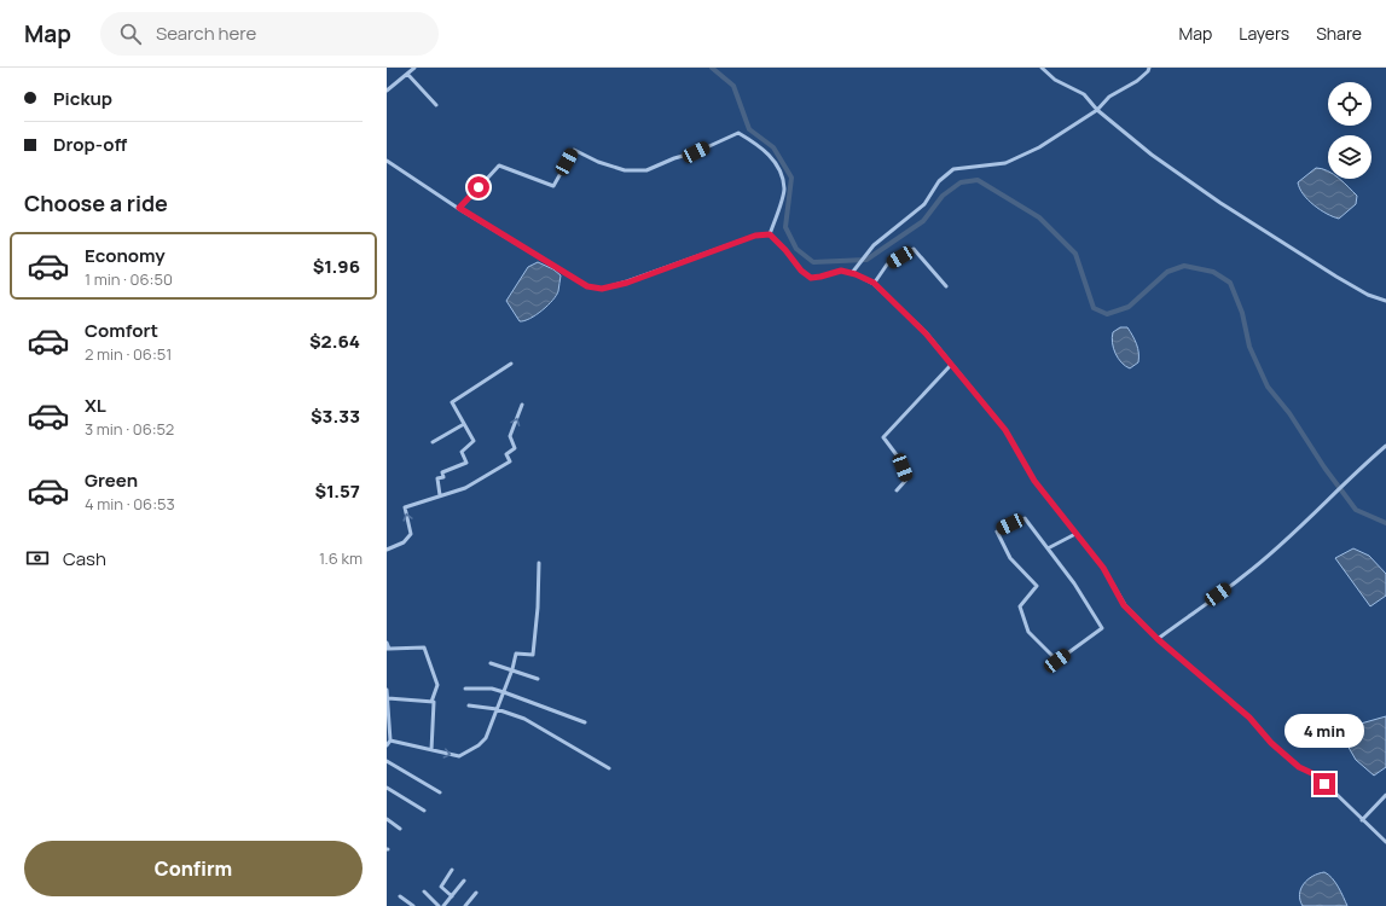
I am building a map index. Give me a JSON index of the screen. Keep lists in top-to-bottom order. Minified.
{"page":{"header":"Map","search":"Search here","nav":["Map","Layers","Share"],"banner":["Pickup","Drop-off"],"heading":"Choose a ride","list":[{"name":"Economy","note":"1 min · 06:50","value":"$1.96"},{"name":"Comfort","note":"2 min · 06:51","value":"$2.64"},{"name":"XL","note":"3 min · 06:52","value":"$3.33"},{"name":"Green","note":"4 min · 06:53","value":"$1.57"}],"pay":["Cash","1.6 km"],"bubble":"4 min","buttons":"Confirm"}}
